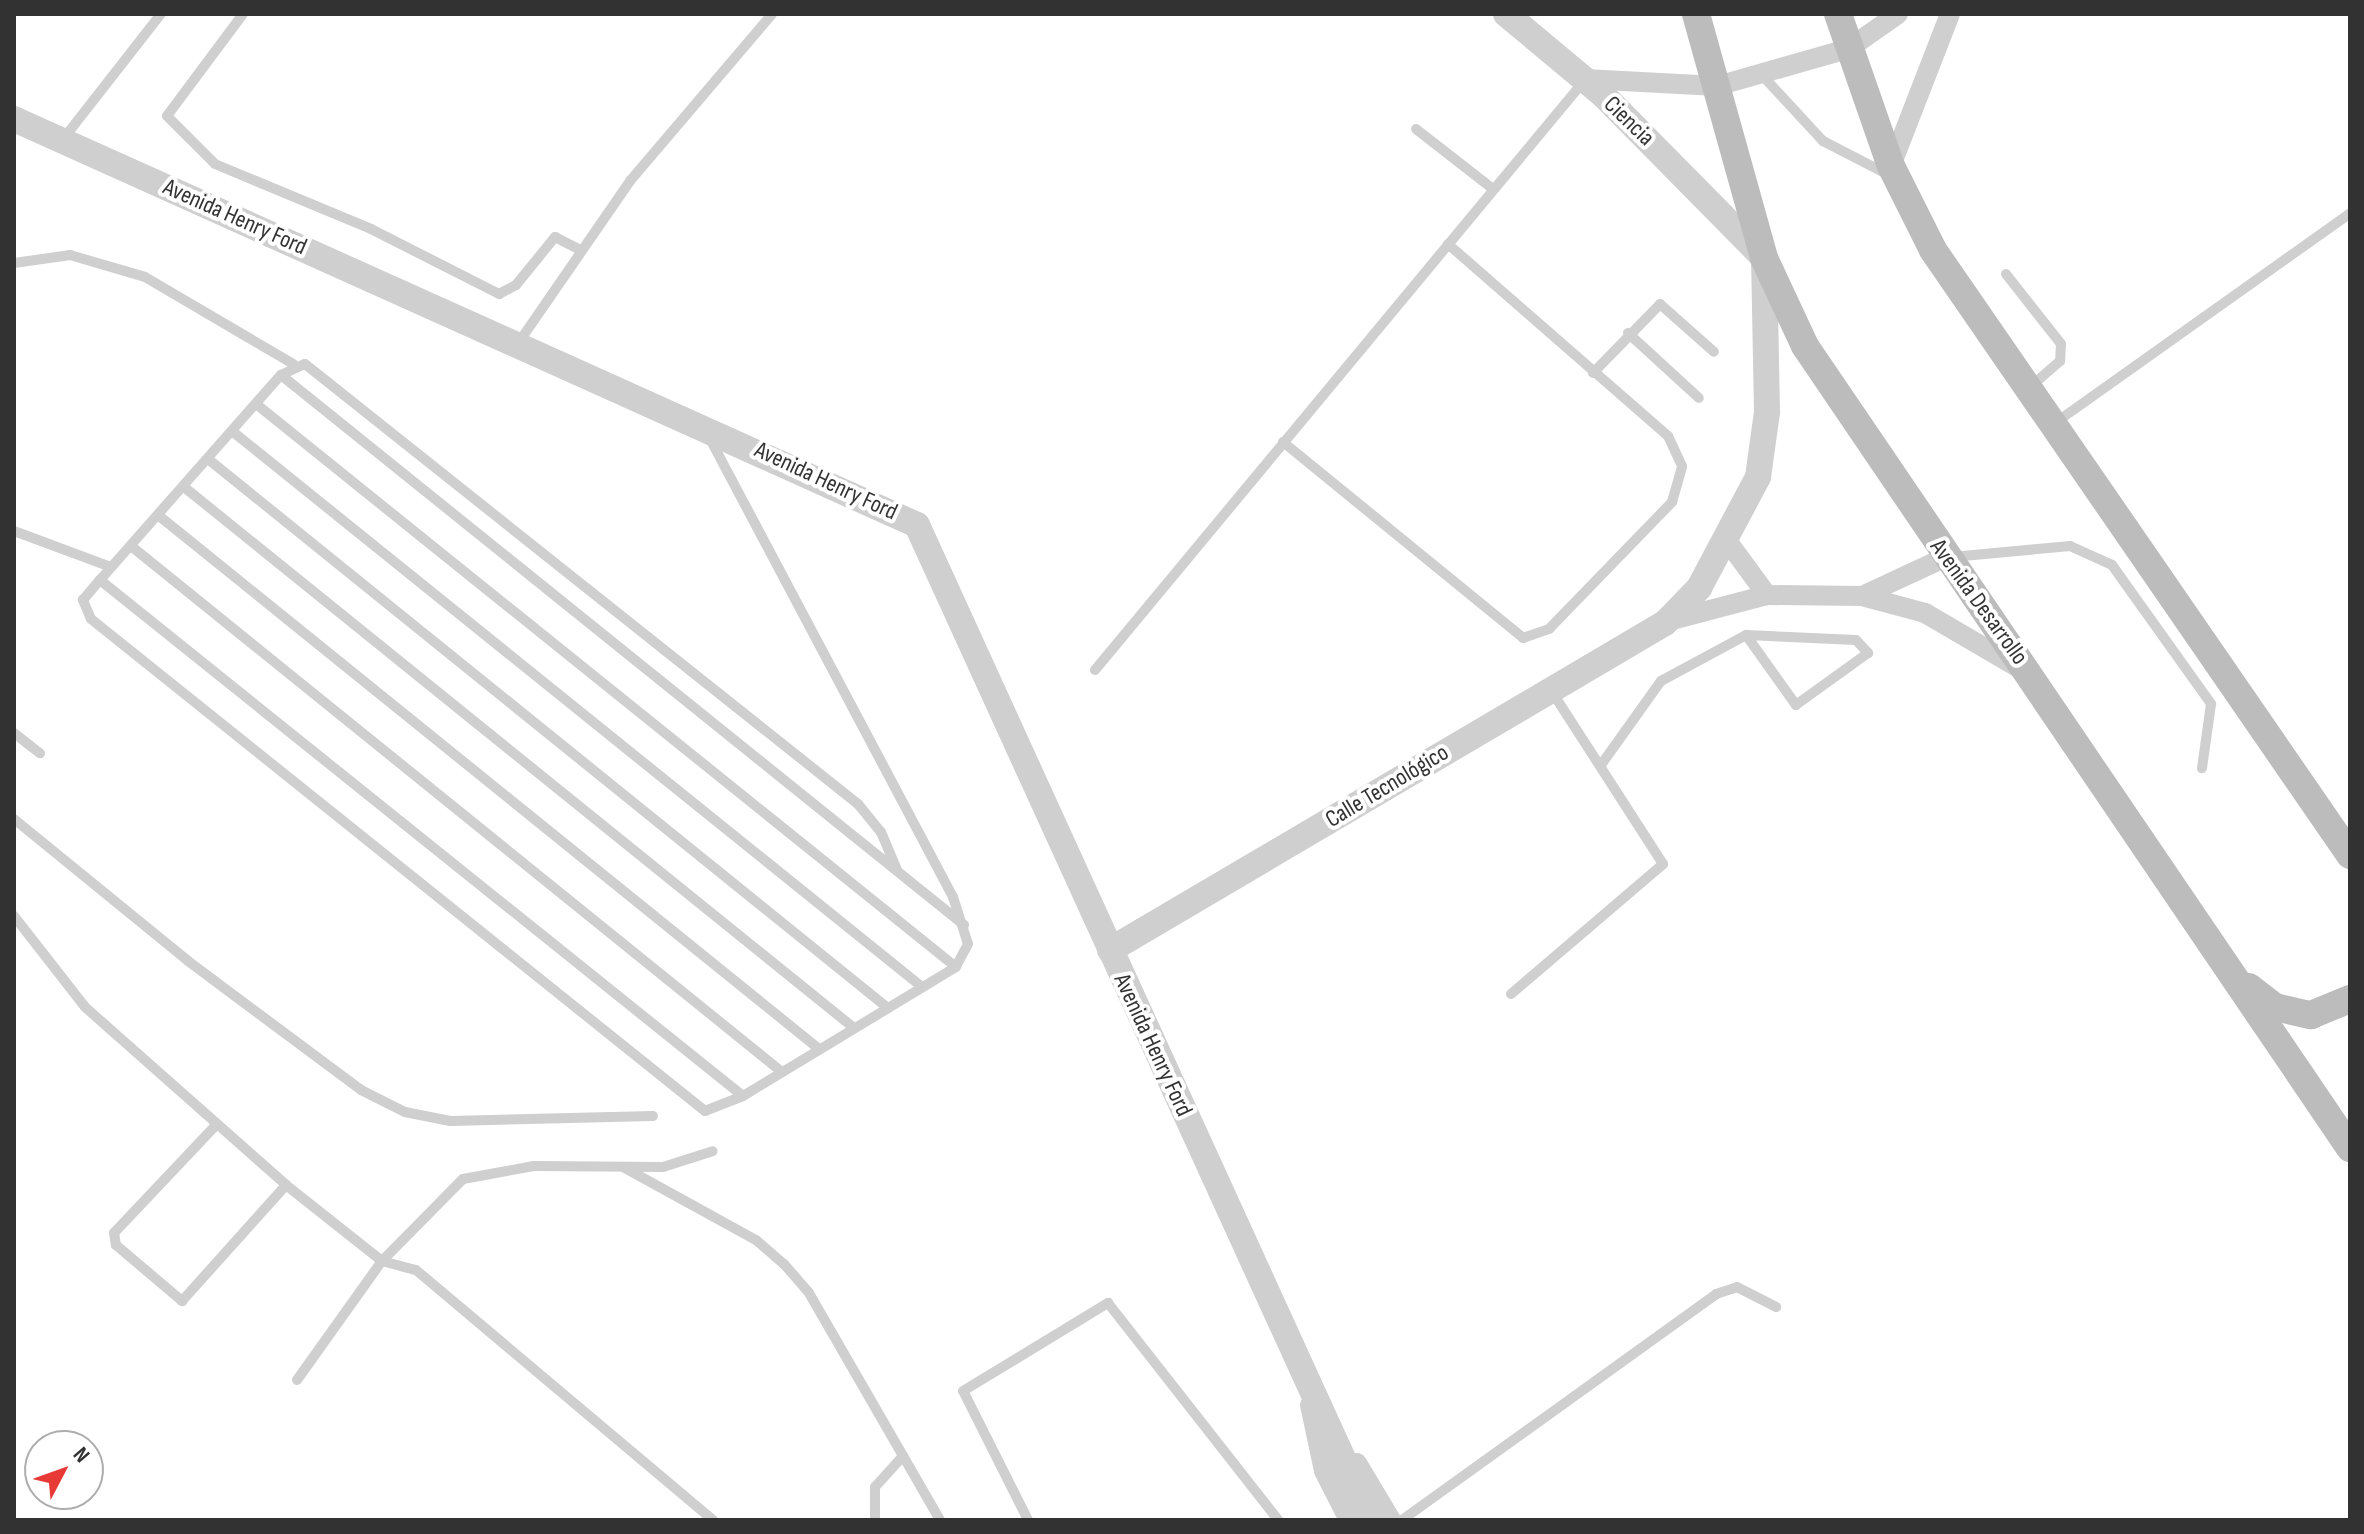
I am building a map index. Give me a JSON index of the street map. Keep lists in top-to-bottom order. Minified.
{"streets":{"main road":["Avenida Desarrollo"],"street":["Ciencia","Avenida Henry Ford","Calle Tecnológico"]},"crossings":[["Ciencia","Avenida Desarrollo"],["Ciencia","Calle Tecnológico"],["Avenida Henry Ford","Calle Tecnológico"],["Avenida Desarrollo","Calle Tecnológico"]],"north":"top right"}
